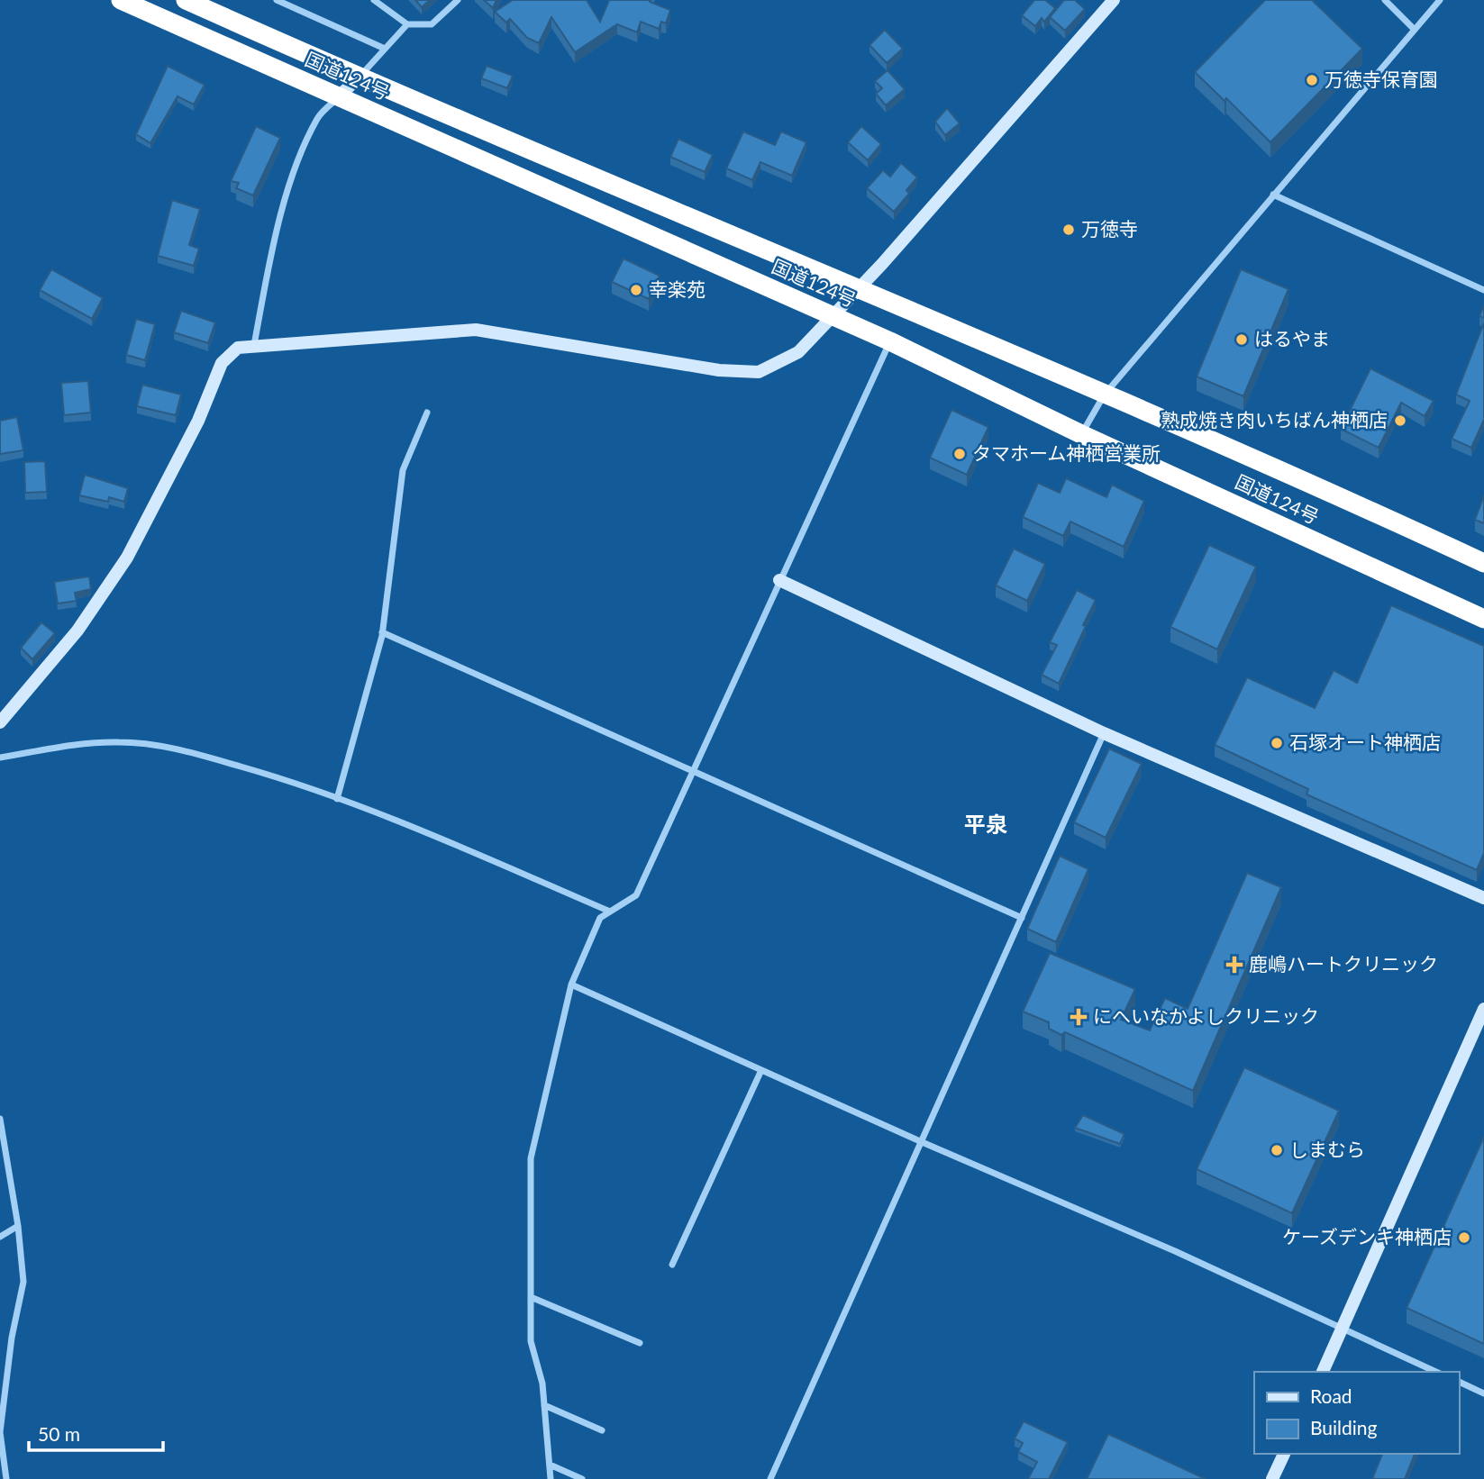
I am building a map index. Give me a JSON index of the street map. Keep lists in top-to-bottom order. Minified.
{"streets":{"highway":["国道124号"]},"districts":["平泉"],"places":{"other":["万徳寺保育園","万徳寺","幸楽苑","はるやま","熟成焼き肉いちばん神栖店","タマホーム神栖営業所","石塚オート神栖店","しまむら","ケーズデンキ神栖店"],"health":["鹿嶋ハートクリニック","にへいなかよしクリニック"]},"legend":["Road","Building"],"scale_bar":"50 m"}
